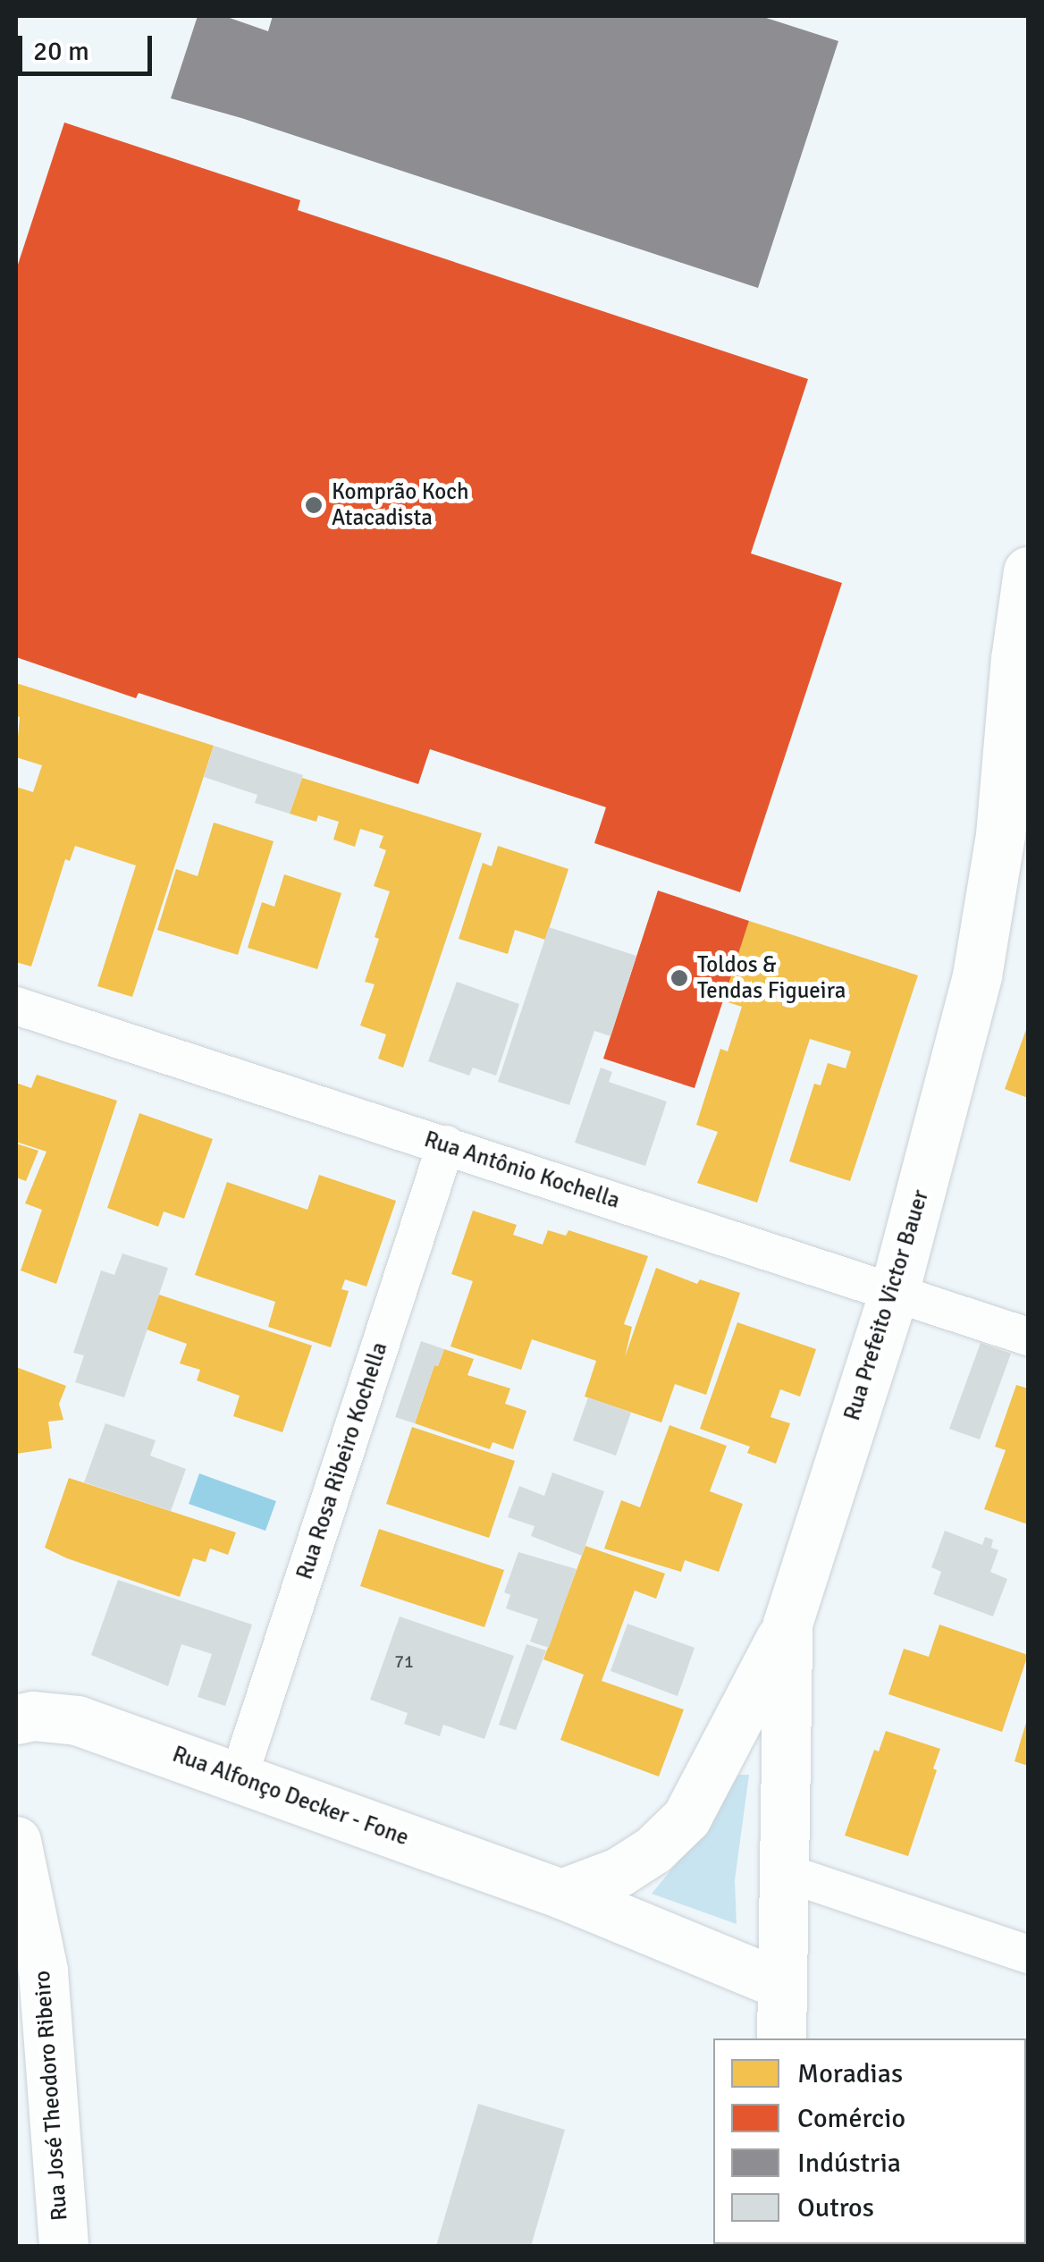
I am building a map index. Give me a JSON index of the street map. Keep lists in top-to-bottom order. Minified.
{"streets":{"main road":["Rua Prefeito Victor Bauer","Rua Alfonço Decker - Fone","Rua José Theodoro Ribeiro"],"street":["Rua Antônio Kochella","Rua Rosa Ribeiro Kochella"]},"crossings":[["Rua Antônio Kochella","Rua Prefeito Victor Bauer"],["Rua Antônio Kochella","Rua Rosa Ribeiro Kochella"],["Rua Prefeito Victor Bauer","Rua Alfonço Decker - Fone"],["Rua Rosa Ribeiro Kochella","Rua Alfonço Decker - Fone"]],"places":["Komprão Koch Atacadista","Toldos & Tendas Figueira"],"house_numbers":["71"],"legend":["Moradias","Comércio","Indústria","Outros"],"scale_bar":"20 m"}
